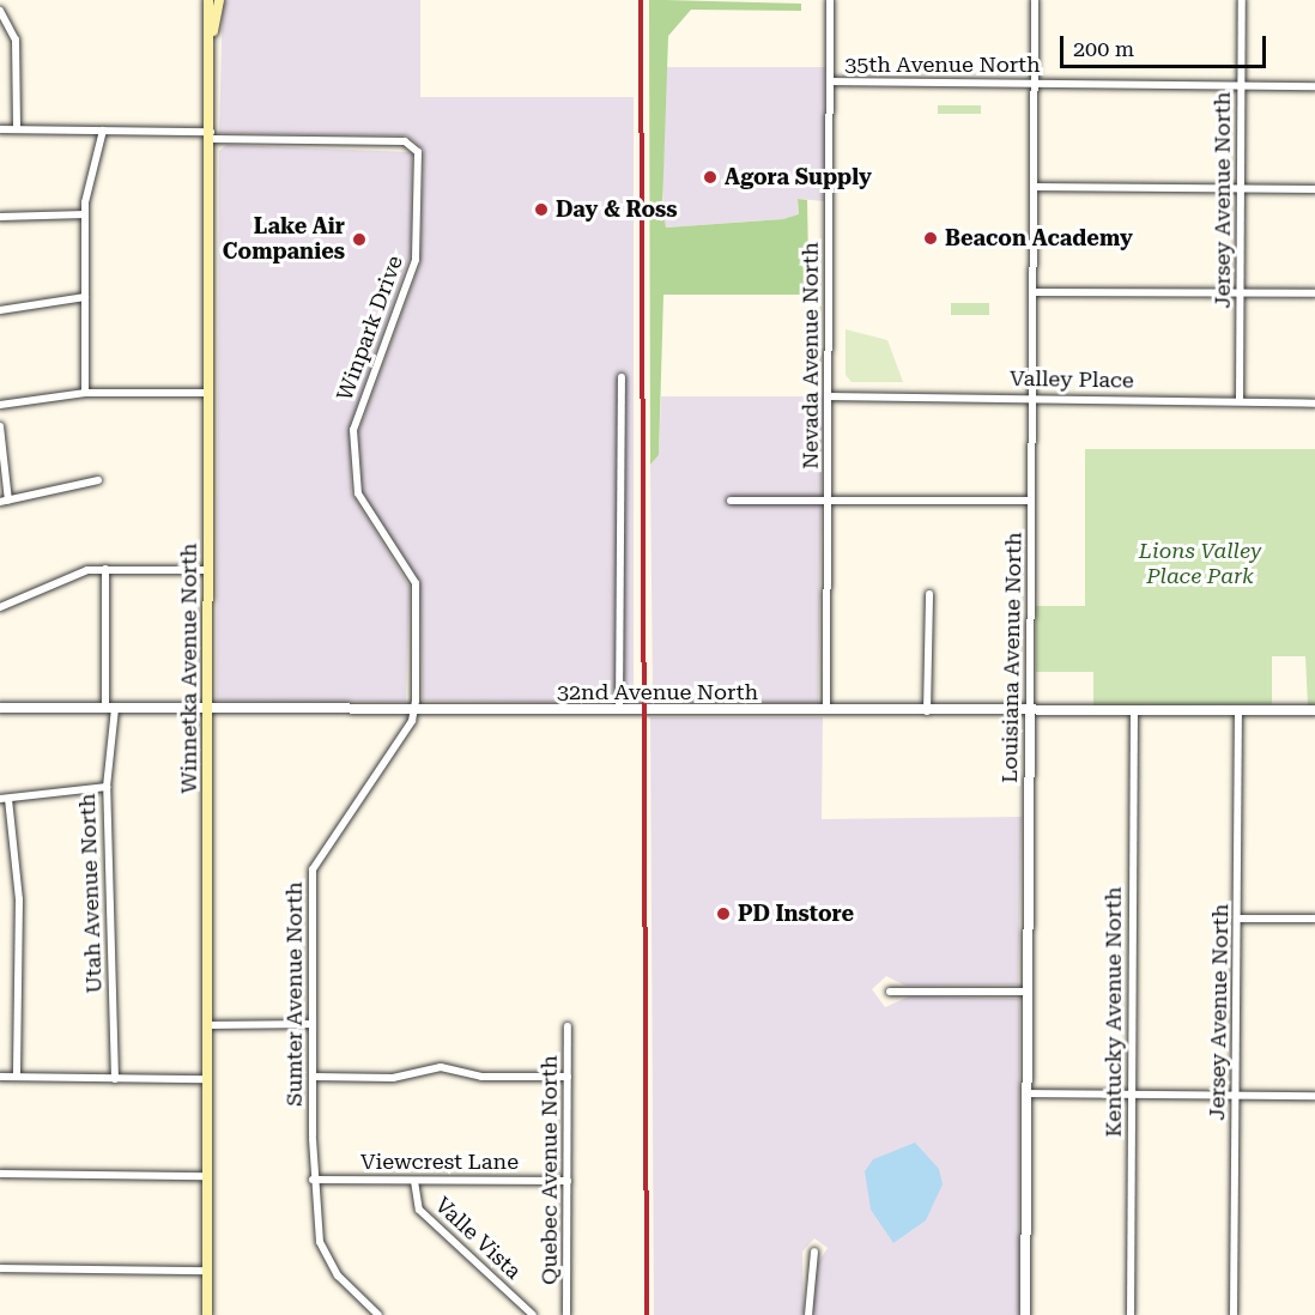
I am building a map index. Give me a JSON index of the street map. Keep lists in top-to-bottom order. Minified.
{"streets":{"main road":["Winnetka Avenue North"],"street":["35th Avenue North","Jersey Avenue North","Winpark Drive","Nevada Avenue North","Valley Place","Louisiana Avenue North","32nd Avenue North","Utah Avenue North","Sumter Avenue North","Kentucky Avenue North","Viewcrest Lane","Quebec Avenue North","Valle Vista"]},"crossings":[["35th Avenue North","Jersey Avenue North"],["35th Avenue North","Nevada Avenue North"],["35th Avenue North","Louisiana Avenue North"],["Jersey Avenue North","Valley Place"],["Jersey Avenue North","32nd Avenue North"],["Winpark Drive","Winnetka Avenue North"],["Winpark Drive","32nd Avenue North"],["Winpark Drive","Sumter Avenue North"],["Nevada Avenue North","Valley Place"],["Nevada Avenue North","32nd Avenue North"],["Valley Place","Louisiana Avenue North"],["Louisiana Avenue North","32nd Avenue North"],["Winnetka Avenue North","32nd Avenue North"],["32nd Avenue North","Utah Avenue North"],["32nd Avenue North","Sumter Avenue North"],["32nd Avenue North","Kentucky Avenue North"],["Sumter Avenue North","Viewcrest Lane"],["Viewcrest Lane","Quebec Avenue North"],["Viewcrest Lane","Valle Vista"]],"parks":["Lions Valley Place Park"],"places":["Agora Supply","Day & Ross","Beacon Academy","Lake Air Companies","PD Instore"],"scale_bar":"200 m"}
